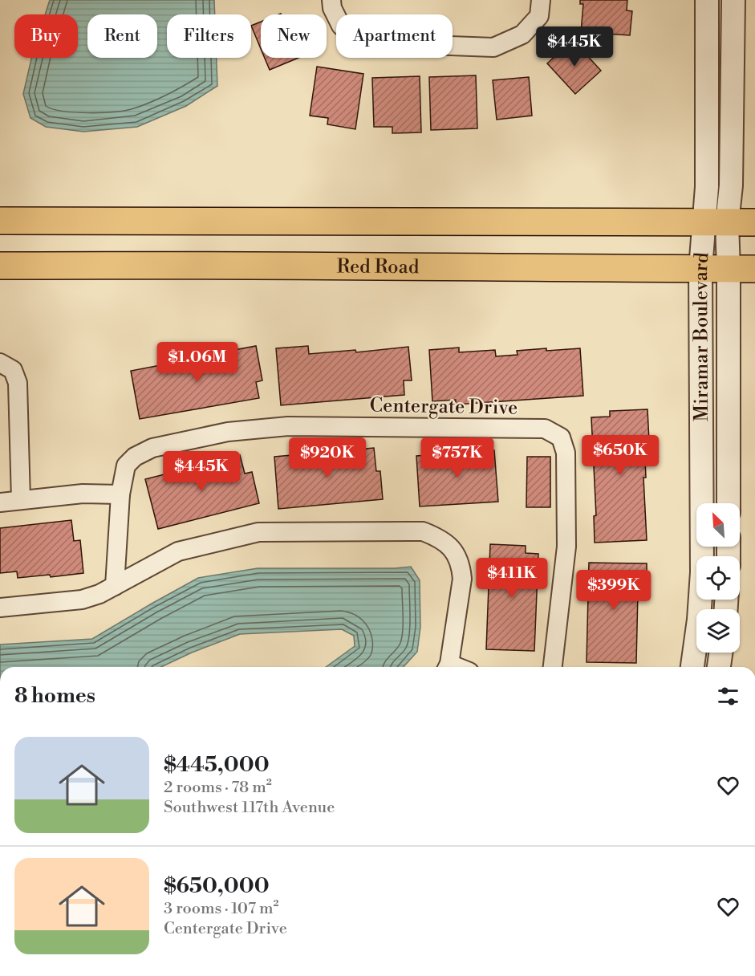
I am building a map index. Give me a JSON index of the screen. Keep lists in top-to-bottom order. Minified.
{"streets":{"highway":["Red Road"],"street":["Miramar Boulevard","Centergate Drive"]},"crossings":[["Red Road","Miramar Boulevard"]],"north":"top left","page":{"chip":["Buy","Rent","Filters","New","Apartment"],"price":["$445K","$1.06M","$650K","$920K","$757K","$445K","$411K","$399K"],"heading":"8 homes","list":[{"name":"$445,000","note":"2 rooms · 78 m² · Southwest 117th Avenue"},{"name":"$650,000","note":"3 rooms · 107 m² · Centergate Drive"}]}}
